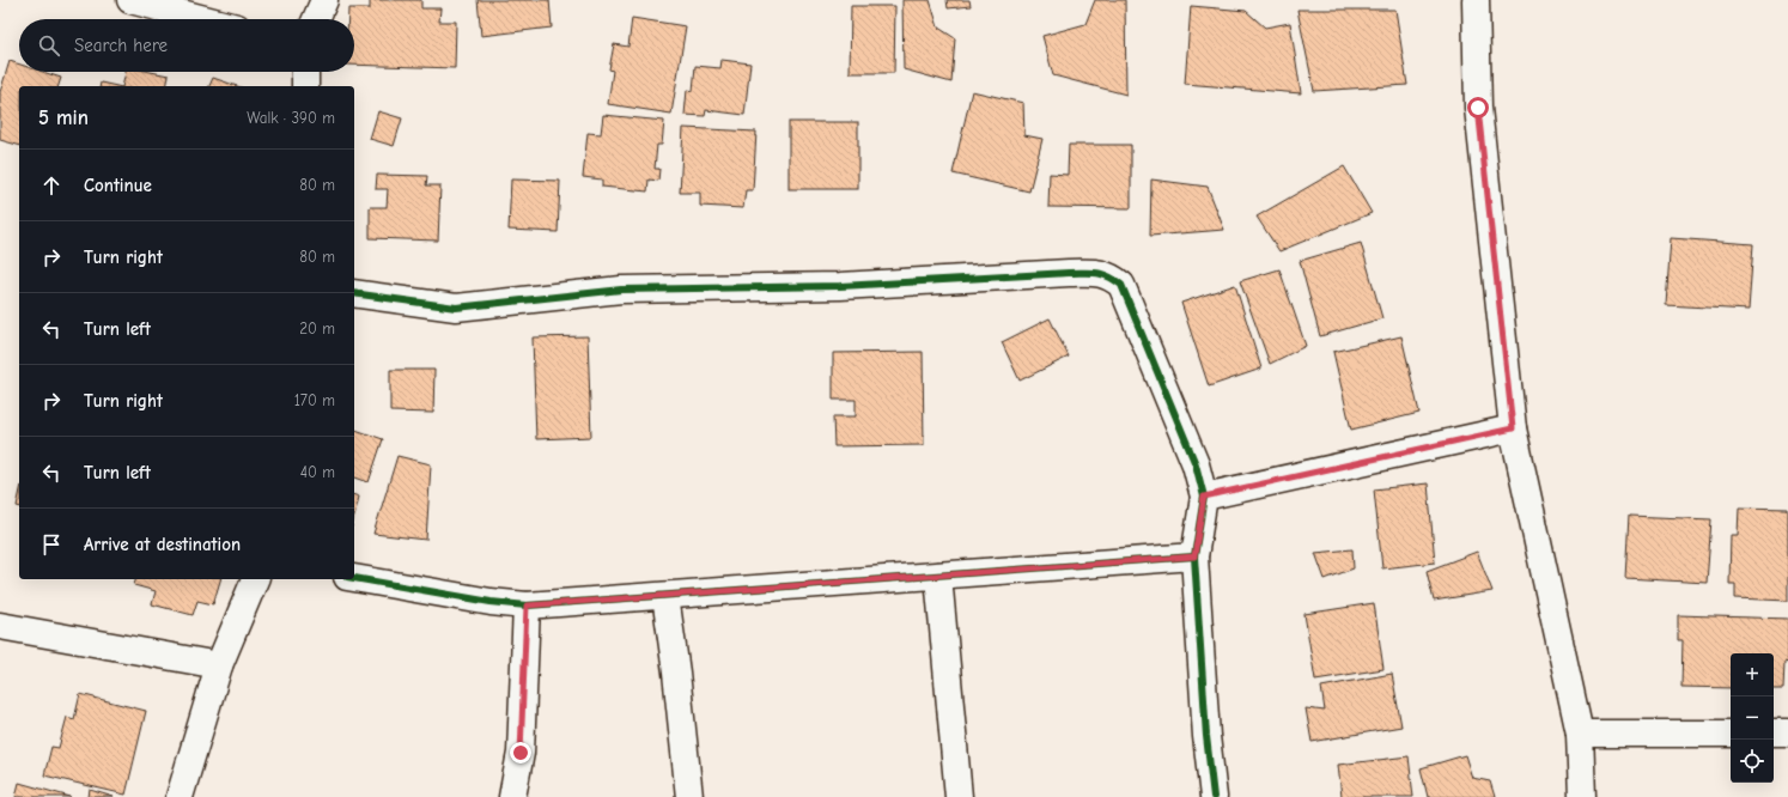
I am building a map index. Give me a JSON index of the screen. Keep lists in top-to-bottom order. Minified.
{"page":{"search":"Search here","heading":["5 min","Walk · 390 m"],"list":[["Continue","80 m"],["Turn right","80 m"],["Turn left","20 m"],["Turn right","170 m"],["Turn left","40 m"],"Arrive at destination"],"map_buttons":["+","−"]}}
